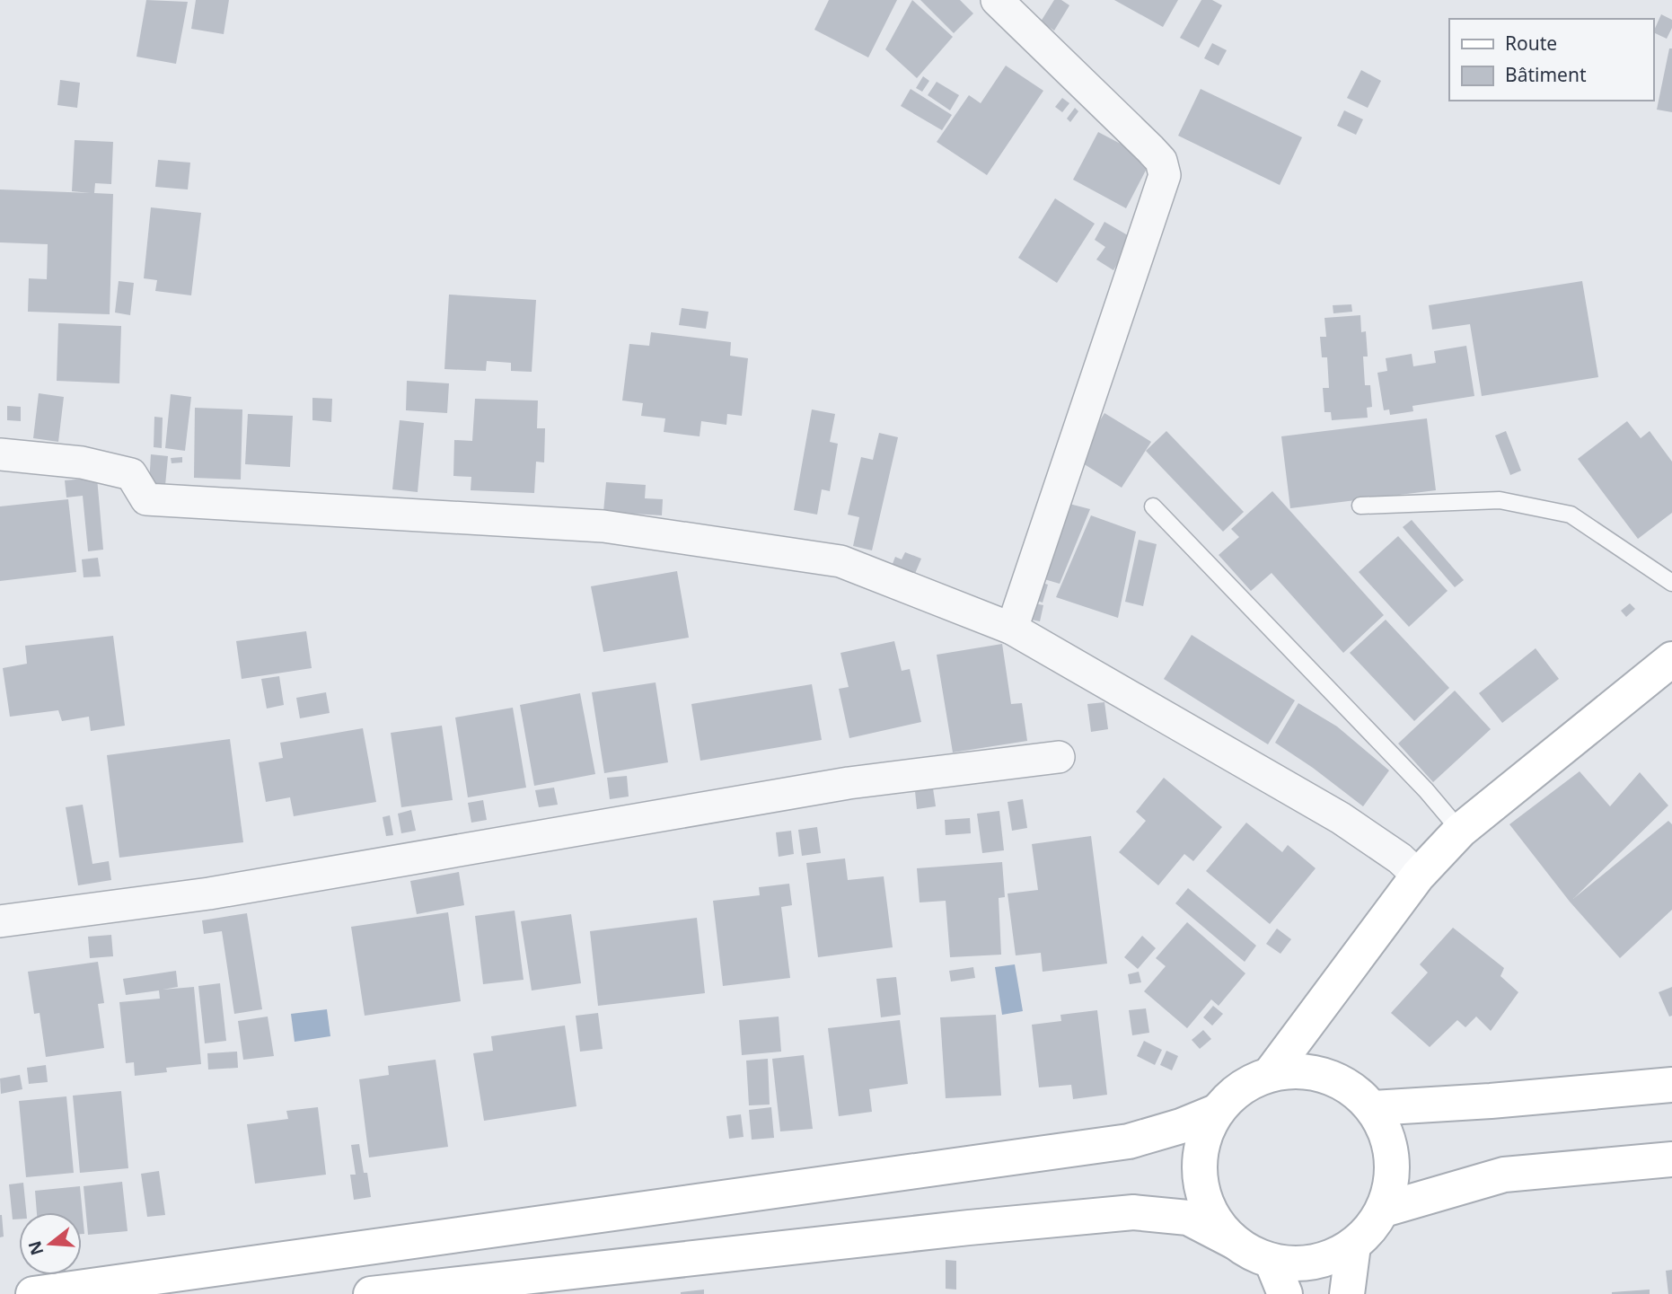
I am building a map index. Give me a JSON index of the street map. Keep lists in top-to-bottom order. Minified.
{"legend":["Route","Bâtiment"],"north":"left"}
